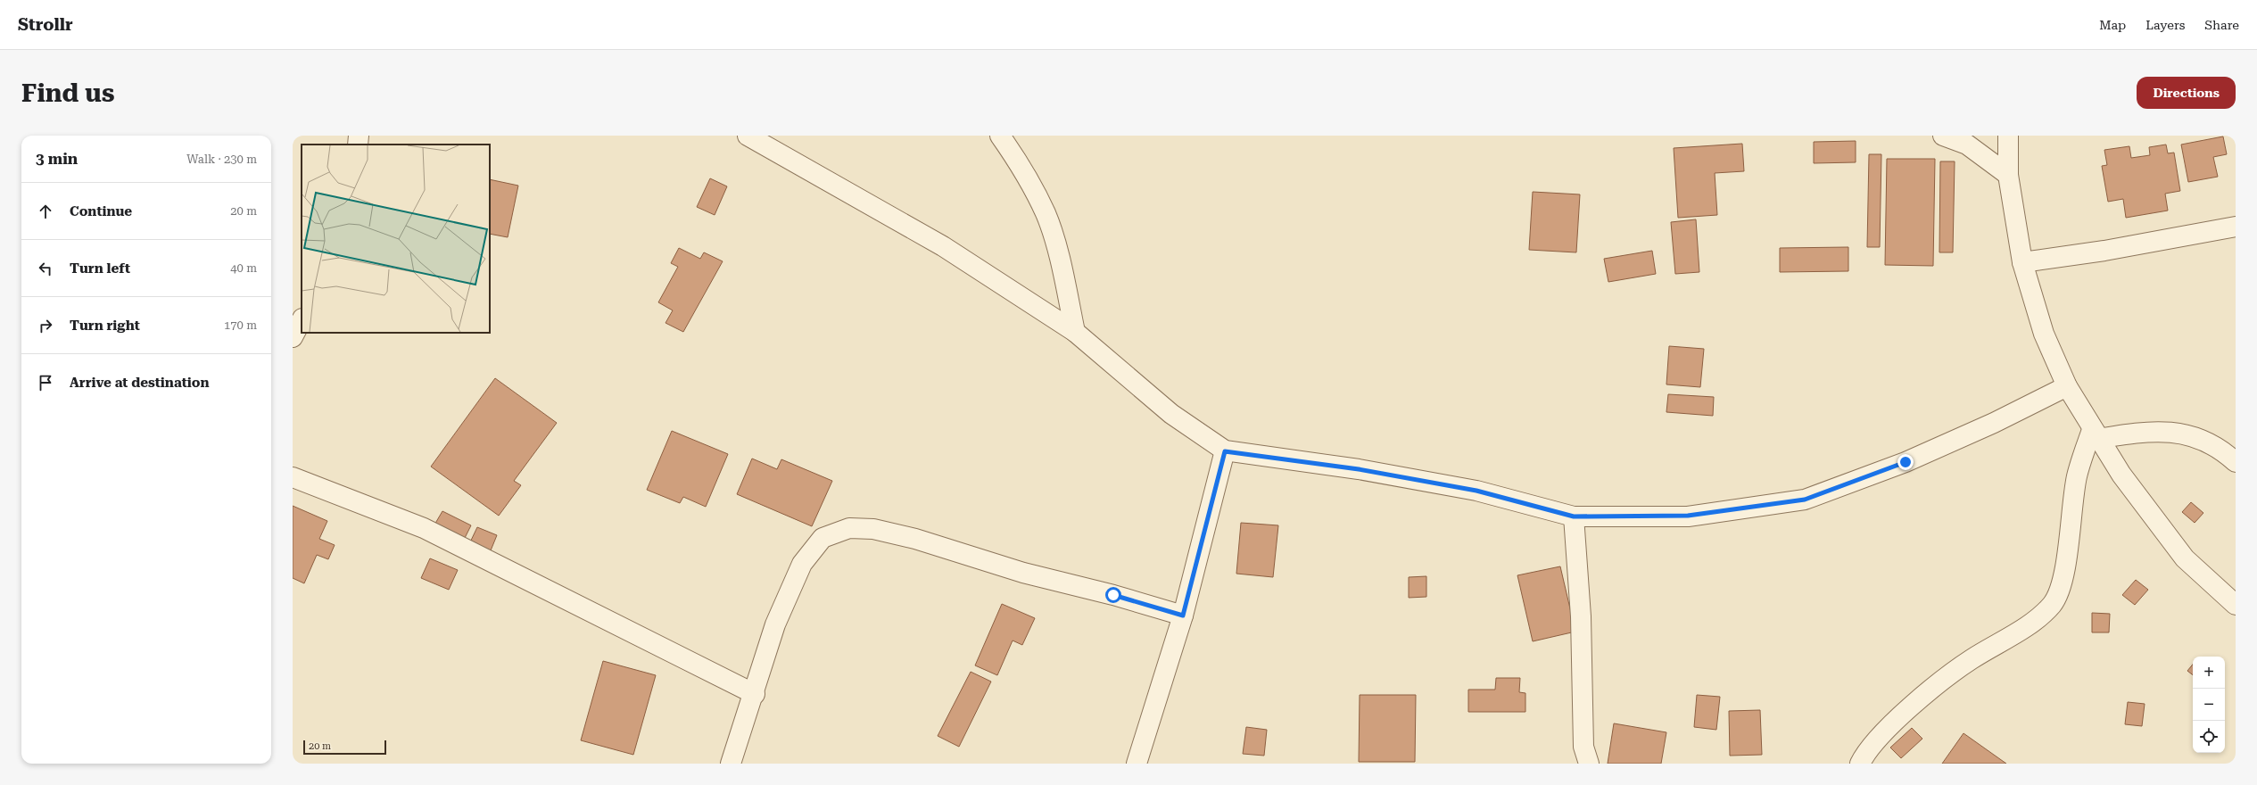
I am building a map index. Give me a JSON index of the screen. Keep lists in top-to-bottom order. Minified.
{"scale_bar":"20 m","page":{"header":"Strollr","nav":["Map","Layers","Share"],"buttons":"Directions","title":"Find us","heading":["3 min","Walk · 230 m"],"list":[["Continue","20 m"],["Turn left","40 m"],["Turn right","170 m"],"Arrive at destination"],"map_buttons":["+","−"],"scale":"20 m"}}
